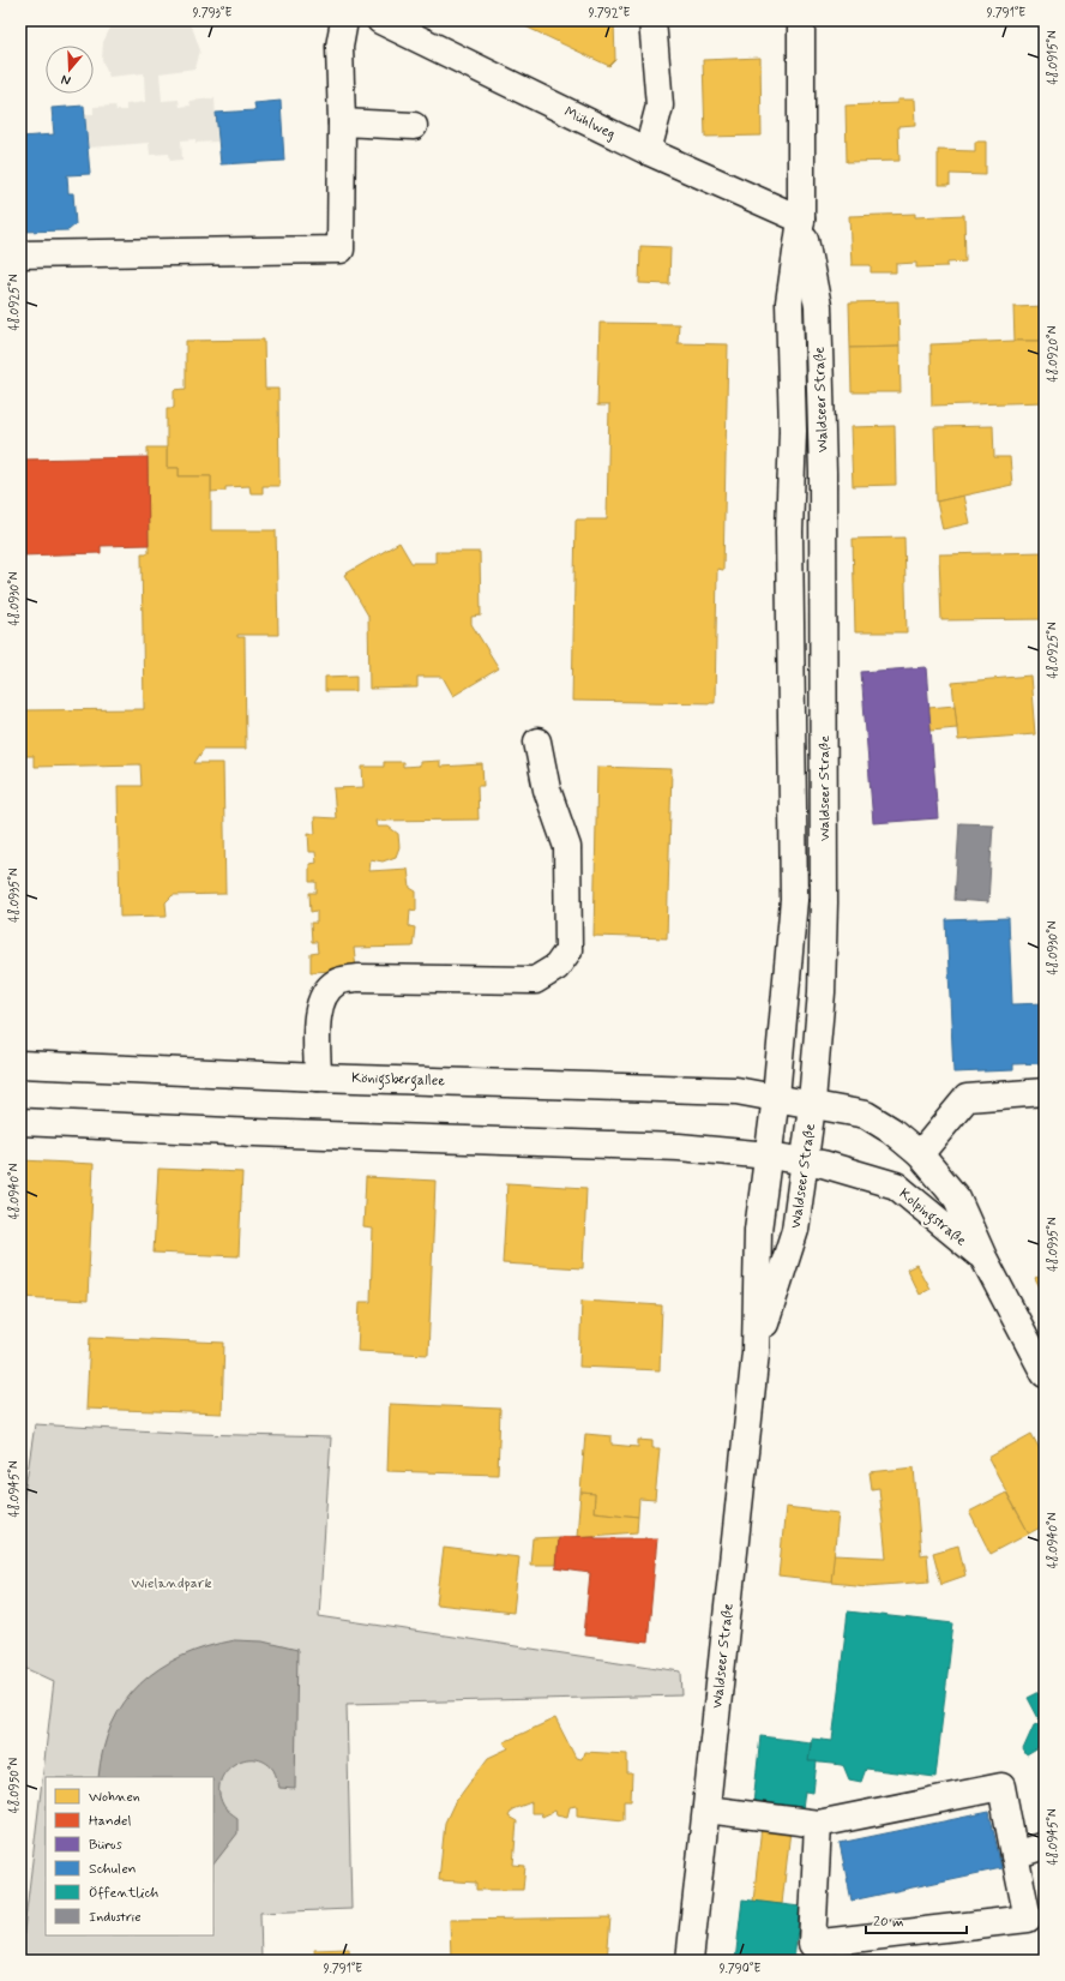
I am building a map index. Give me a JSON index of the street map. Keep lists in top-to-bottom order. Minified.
{"streets":{"main road":["Mühlweg","Waldseer Straße","Königsbergallee","Kolpingstraße"]},"crossings":[["Mühlweg","Waldseer Straße"],["Waldseer Straße","Königsbergallee"],["Waldseer Straße","Kolpingstraße"],["Königsbergallee","Kolpingstraße"]],"parks":["Wielandpark"],"legend":["Wohnen","Handel","Büros","Schulen","Öffentlich","Industrie"],"scale_bar":"20 m","north":"bottom","coordinates":["9.793°E","9.792°E","9.791°E","48.0915°N","48.0925°N","48.0920°N","48.0930°N","48.0935°N","48.0940°N","48.0945°N","48.0950°N","9.790°E"]}
